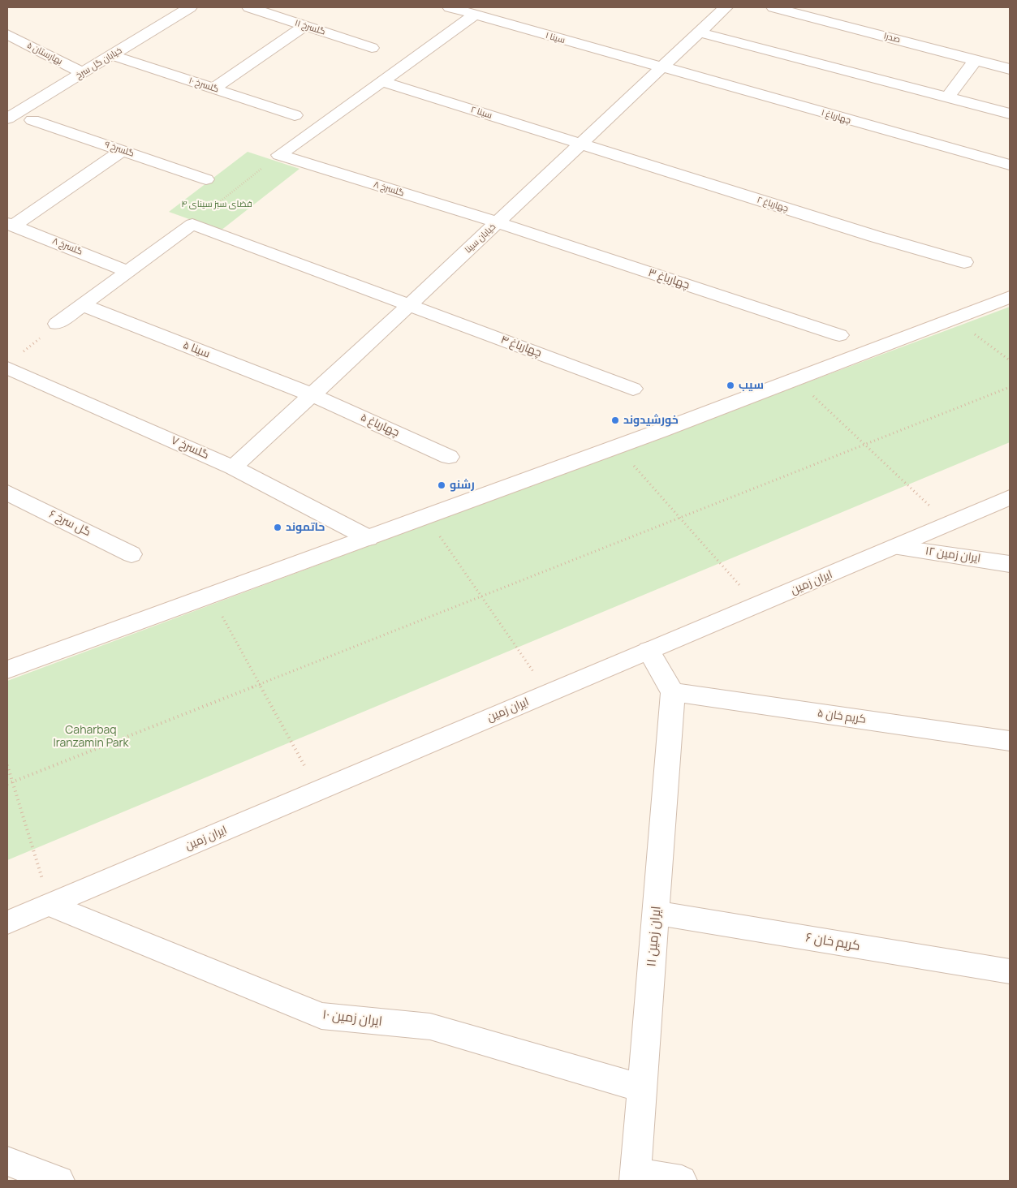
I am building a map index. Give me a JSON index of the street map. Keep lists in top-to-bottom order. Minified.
{"streets":{"street":["گلسرخ ۱۱","سینا ۱","صدرا","بهارستان ۵","خیابان گل سرخ","گلسرخ ۱۰","سینا ۲","چهارباغ ۱","گلسرخ ۹","گلسرخ ۸","چهارباغ ۲","خیابان سینا","چهارباغ ۳","چهارباغ ۴","سینا ۵","چهارباغ ۵","گلسرخ ۷","گل سرخ ۶","ایران زمین ۱۲","ایران زمین","کریم خان ۵","ایران زمین ۱۱","کریم خان ۶","ایران زمین ۱۰"]},"crossings":[["سینا ۱","چهارباغ ۱"],["سینا ۱","خیابان سینا"],["بهارستان ۵","خیابان گل سرخ"],["خیابان گل سرخ","گلسرخ ۱۰"],["سینا ۲","چهارباغ ۲"],["سینا ۲","خیابان سینا"],["چهارباغ ۱","خیابان سینا"],["گلسرخ ۸","خیابان سینا"],["گلسرخ ۸","چهارباغ ۳"],["چهارباغ ۲","خیابان سینا"],["خیابان سینا","چهارباغ ۳"],["خیابان سینا","چهارباغ ۴"],["خیابان سینا","سینا ۵"],["خیابان سینا","چهارباغ ۵"],["خیابان سینا","گلسرخ ۷"],["سینا ۵","چهارباغ ۵"],["ایران زمین ۱۲","ایران زمین"],["ایران زمین","ایران زمین ۱۰"],["کریم خان ۵","ایران زمین ۱۱"],["ایران زمین ۱۱","کریم خان ۶"],["ایران زمین ۱۱","ایران زمین ۱۰"]],"parks":["فضای سبز سینای ۴","Caharbaq Iranzamin Park"],"places":["سیب","خورشیدوند","رشنو","حاتموند"]}
